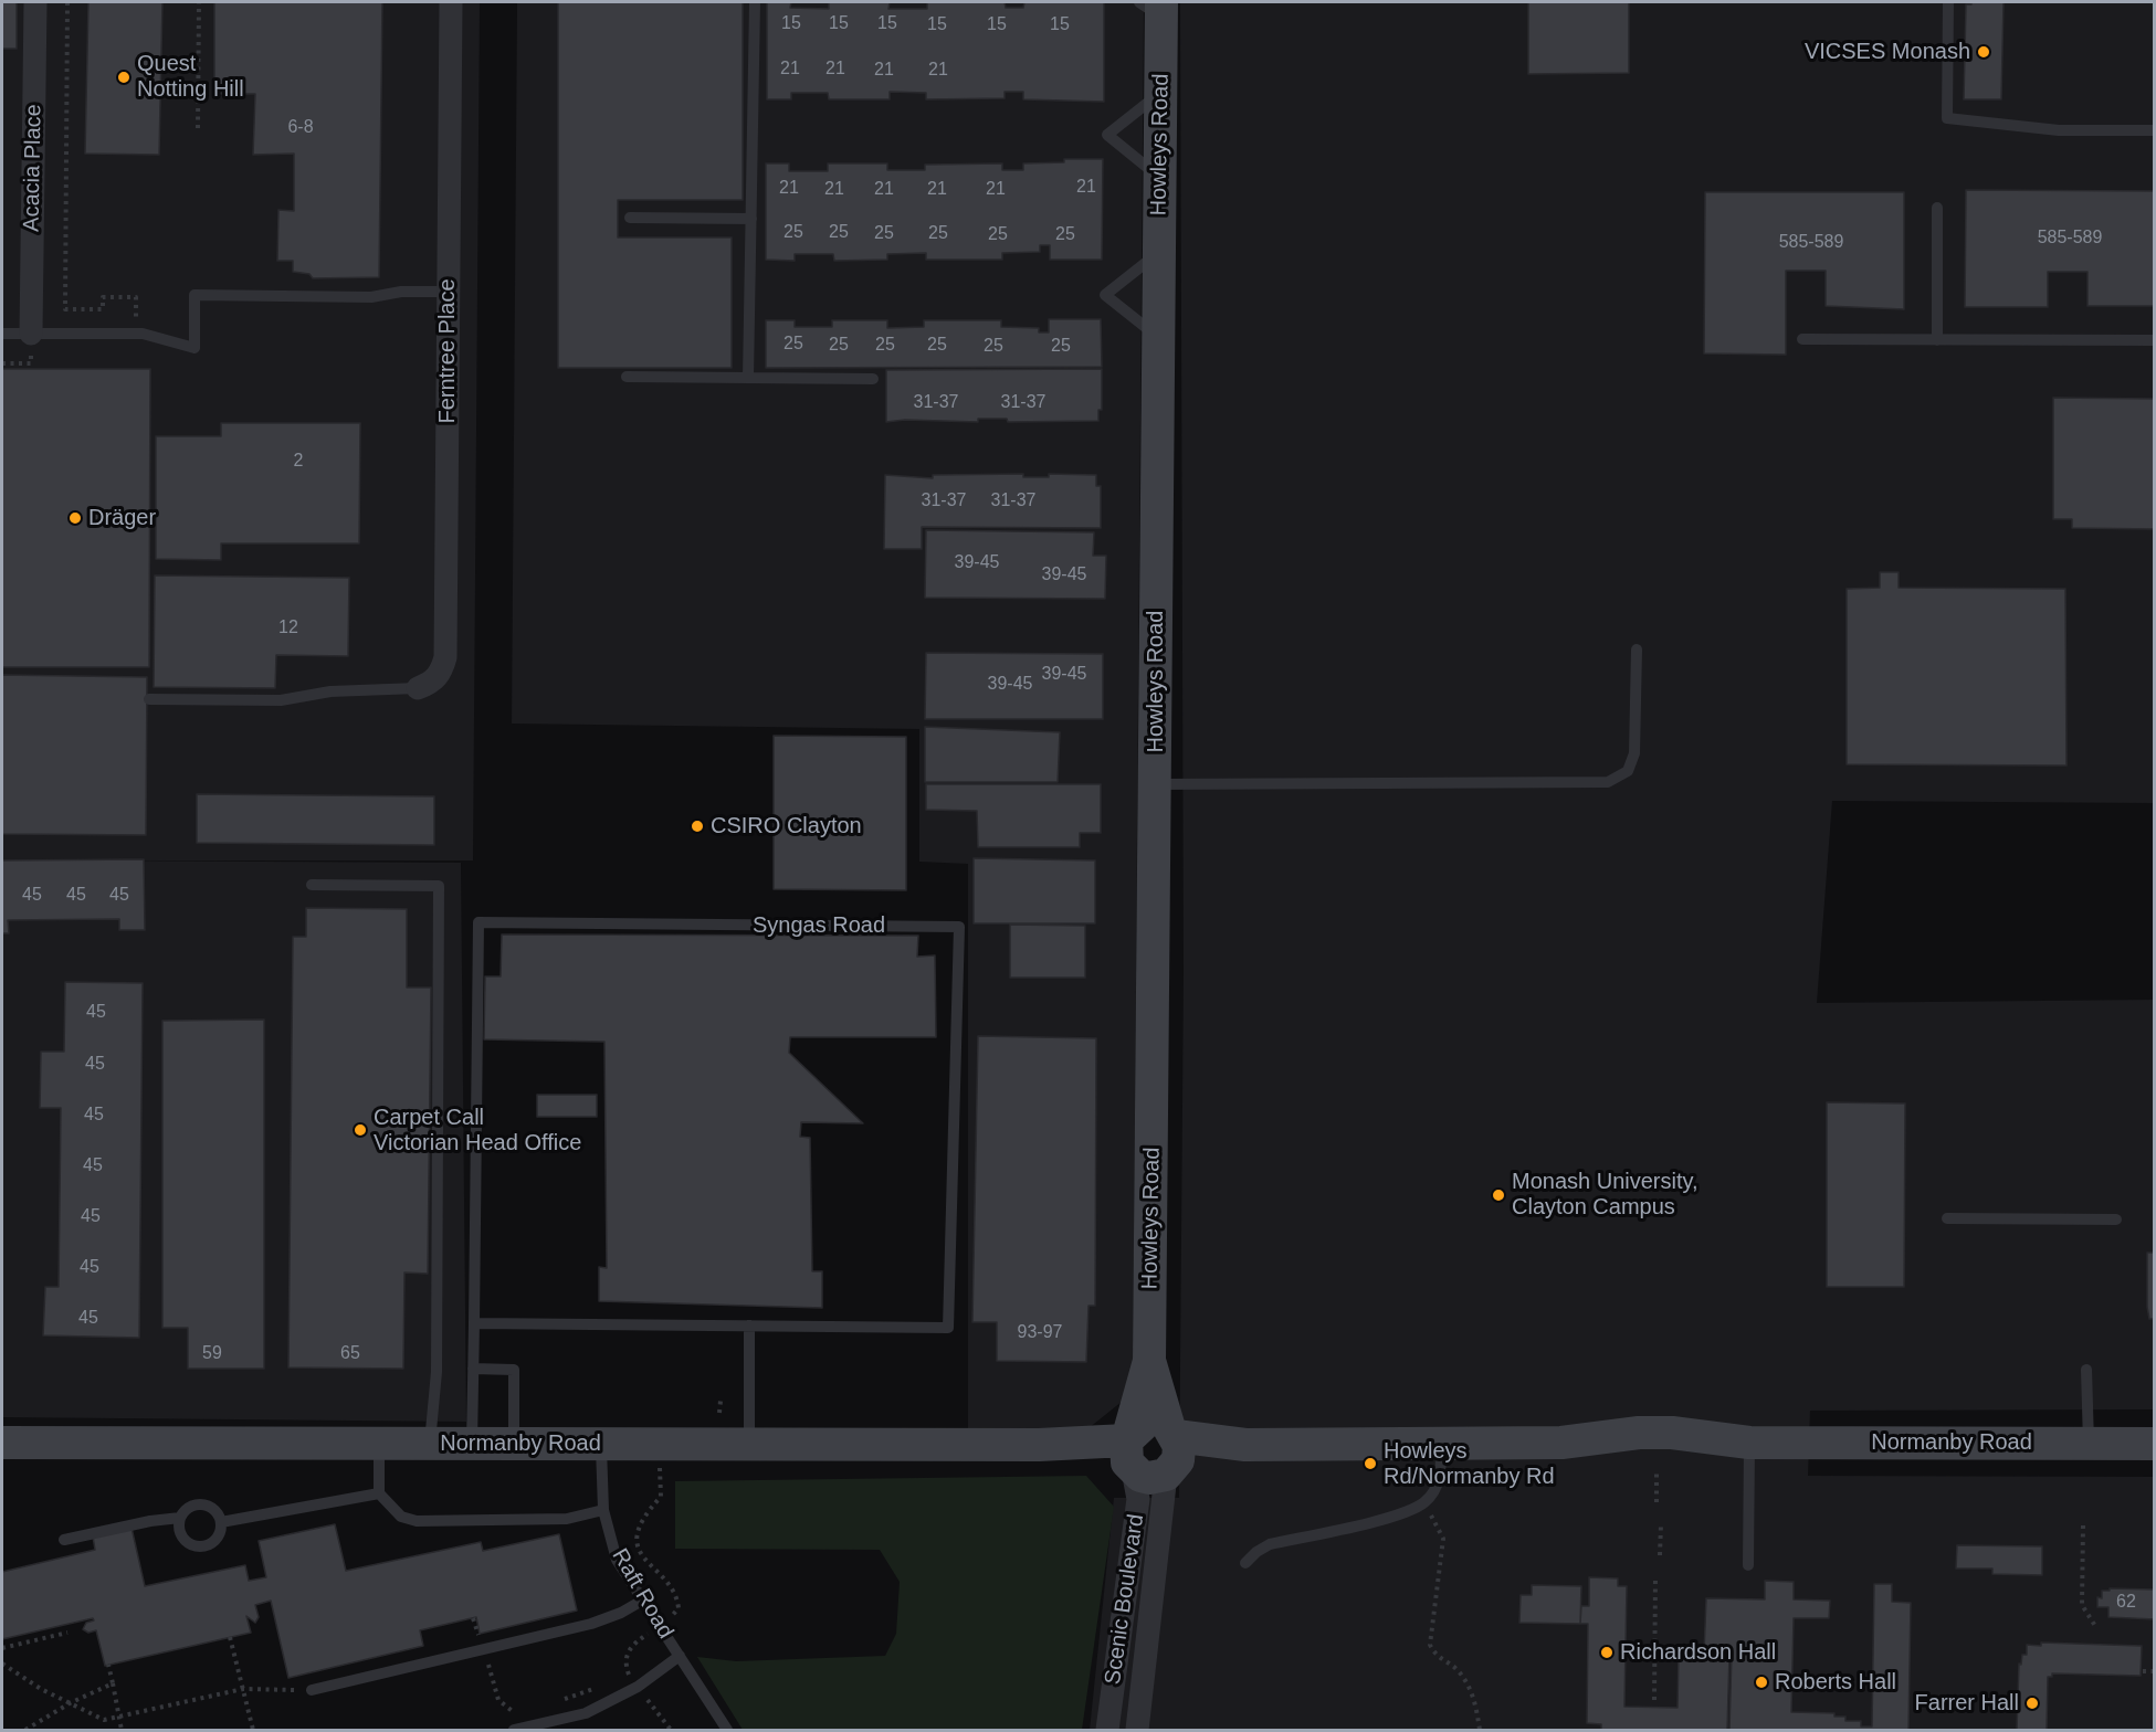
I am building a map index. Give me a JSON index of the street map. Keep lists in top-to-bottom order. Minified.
{"streets":{"street":["Howleys Road","Acacia Place","Ferntree Place","Normanby Road","Scenic Boulevard"],"lane":["Syngas Road","Raft Road"]},"crossings":[["Howleys Road","Normanby Road"],["Howleys Road","Scenic Boulevard"],["Syngas Road","Normanby Road"],["Normanby Road","Raft Road"],["Normanby Road","Scenic Boulevard"]],"places":["VICSES Monash","Quest Notting Hill","Dräger","CSIRO Clayton","Carpet Call Victorian Head Office","Monash University, Clayton Campus","Howleys Rd/Normanby Rd","Richardson Hall","Roberts Hall","Farrer Hall"],"house_numbers":["15","15","15","15","15","15","21","21","21","21","6-8","21","21","21","21","21","21","25","25","25","25","25","25","585-589","585-589","25","25","25","25","25","25","31-37","31-37","2","31-37","31-37","39-45","39-45","12","39-45","39-45","45","45","45","45","45","45","45","45","45","45","93-97","59","65","62"]}
